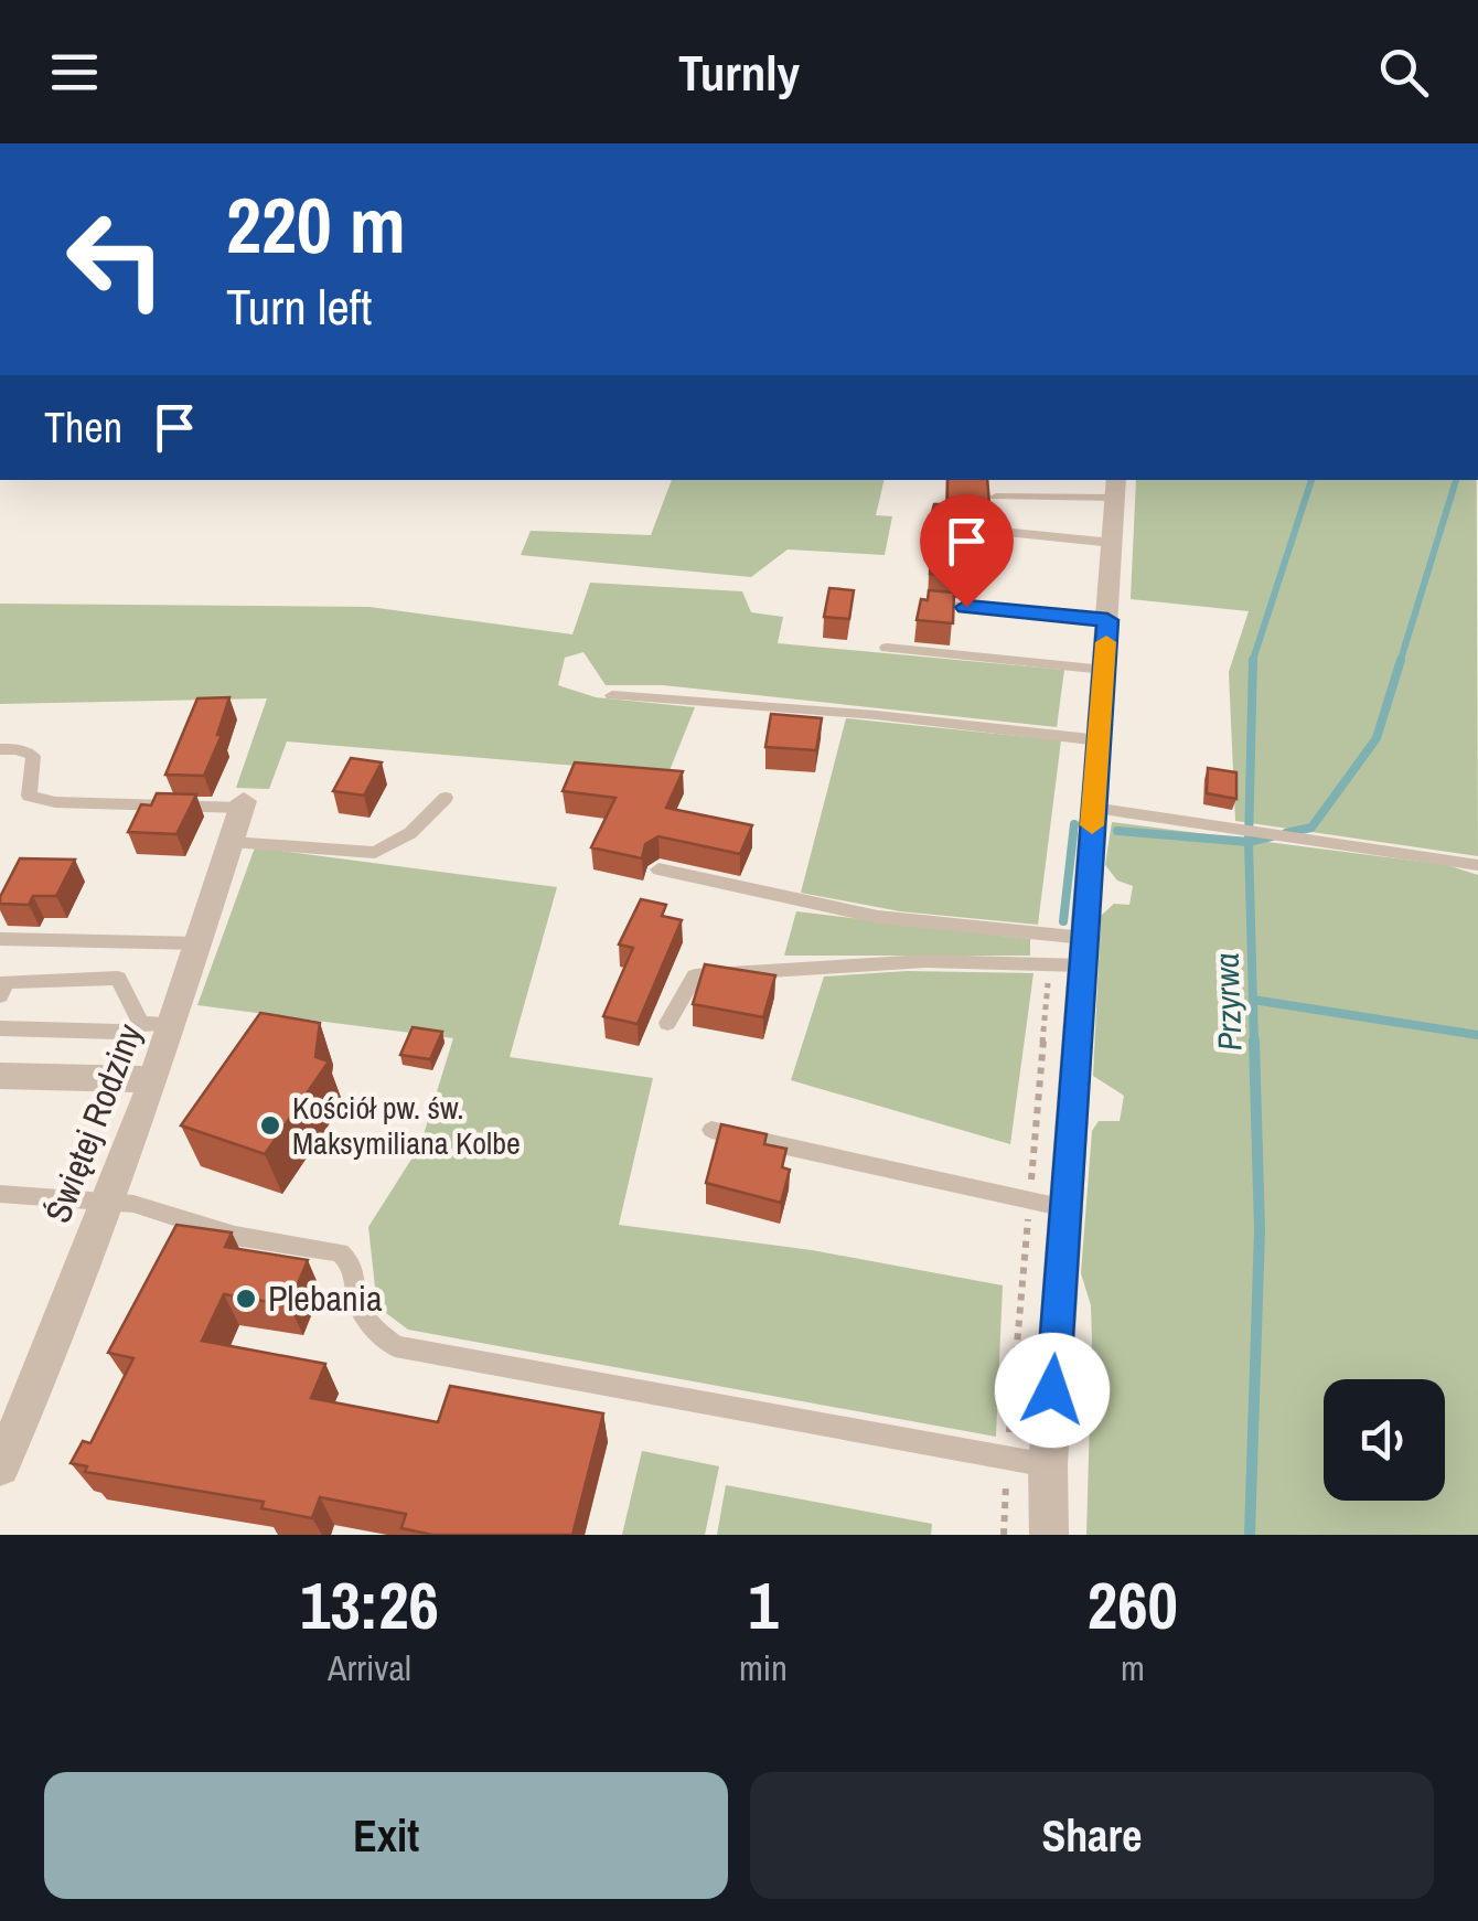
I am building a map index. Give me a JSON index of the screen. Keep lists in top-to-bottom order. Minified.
{"streets":{"street":["Świętej Rodziny"]},"water":["Przyrwa"],"places":["Kościół pw. św. Maksymiliana Kolbe","Plebania"],"page":{"header":"Turnly","turn":["220 m","Turn left"],"then":"Then","eta":["13:26","Arrival","1","min","260","m"],"buttons":["Exit","Share"]}}
